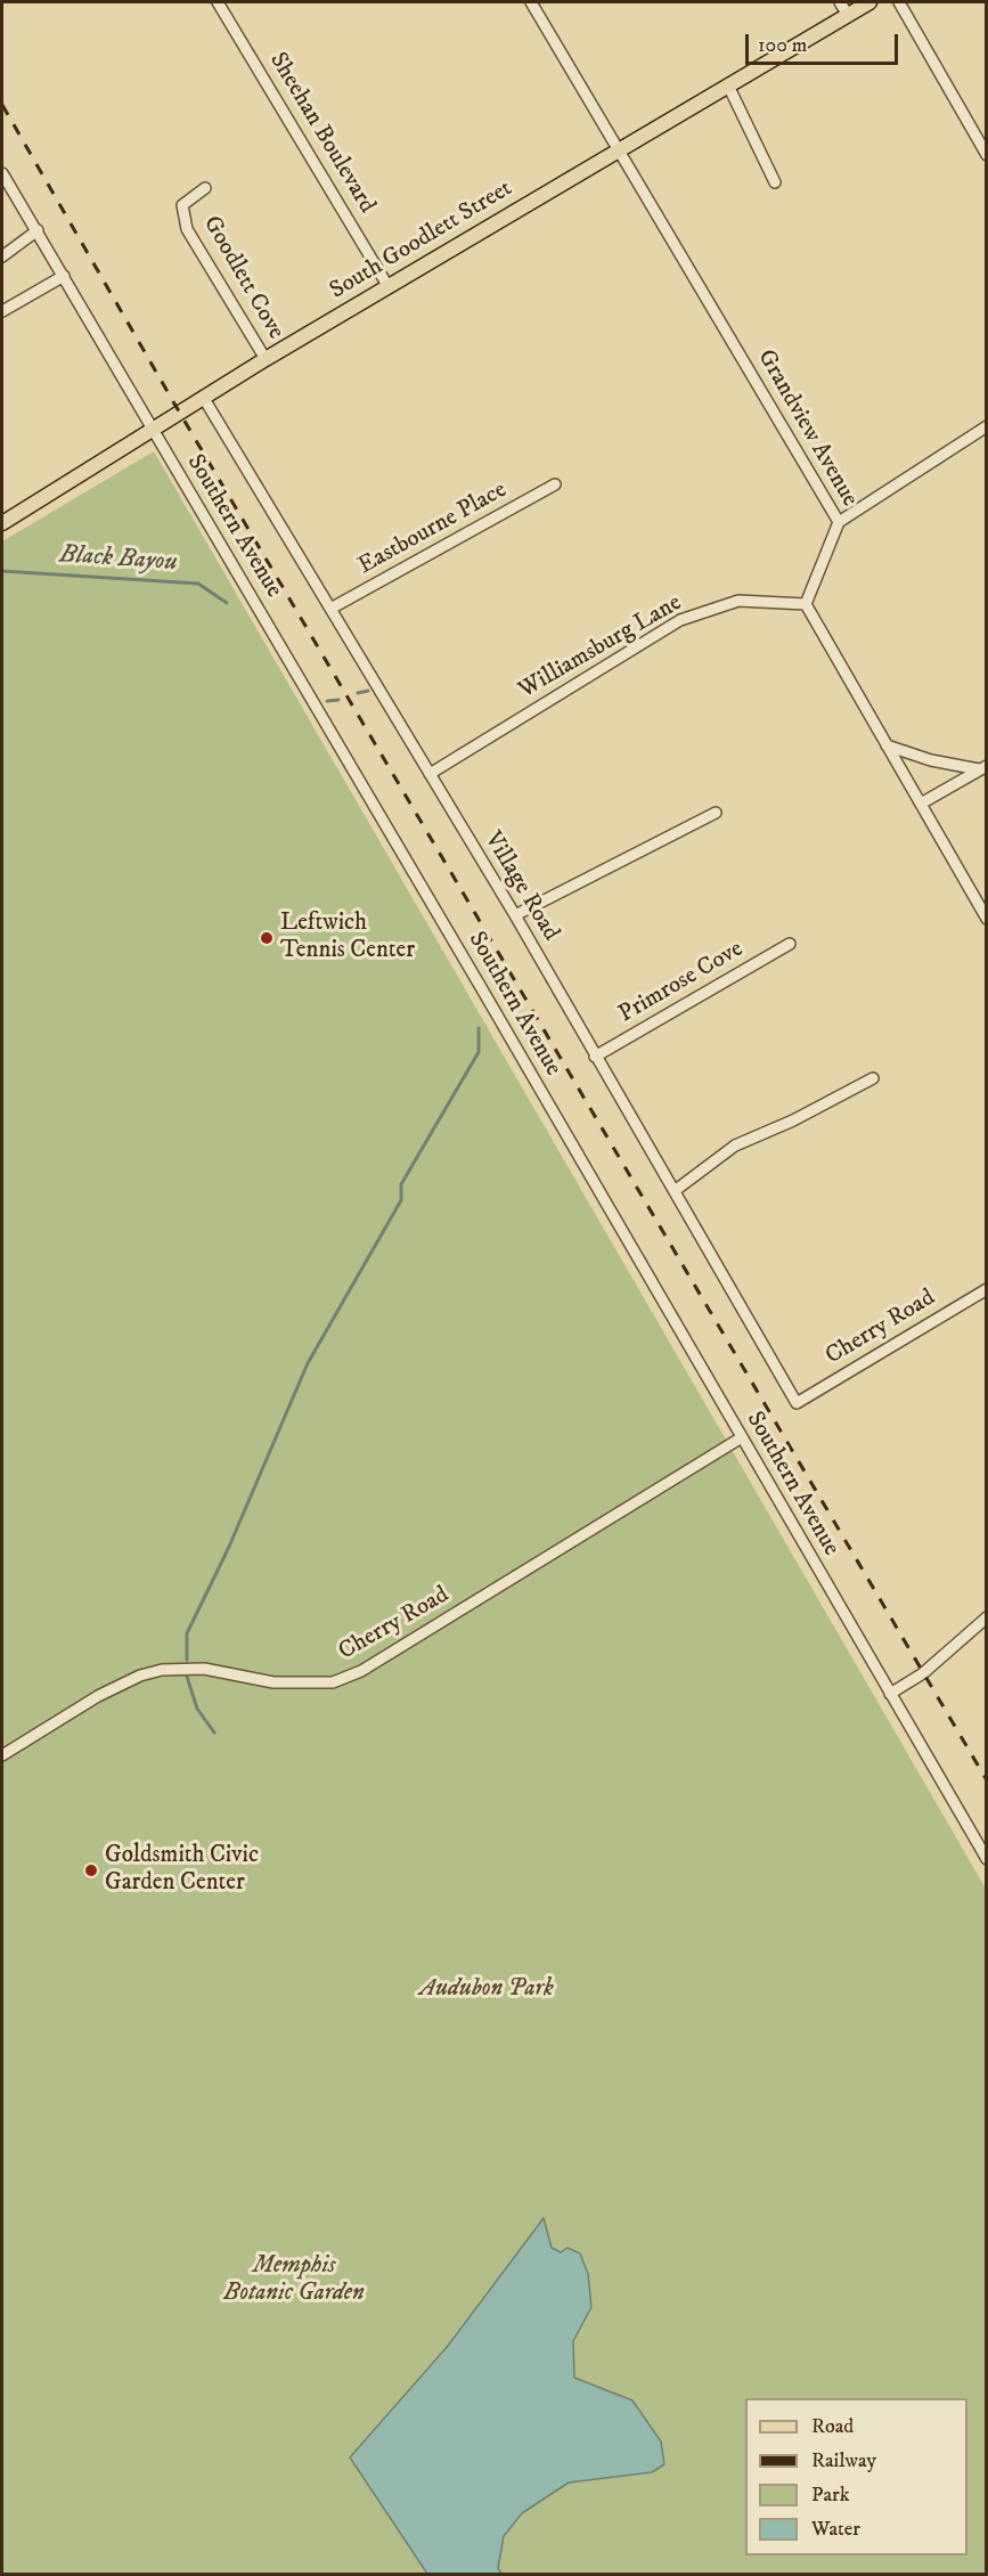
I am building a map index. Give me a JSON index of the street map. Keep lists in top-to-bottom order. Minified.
{"streets":{"main road":["South Goodlett Street"],"street":["Sheehan Boulevard","Goodlett Cove","Grandview Avenue","Southern Avenue","Eastbourne Place","Williamsburg Lane","Village Road","Primrose Cove","Cherry Road"]},"crossings":[["Sheehan Boulevard","South Goodlett Street"],["South Goodlett Street","Goodlett Cove"],["South Goodlett Street","Grandview Avenue"],["South Goodlett Street","Southern Avenue"],["South Goodlett Street","Village Road"],["Grandview Avenue","Williamsburg Lane"],["Southern Avenue","Cherry Road"],["Eastbourne Place","Village Road"],["Williamsburg Lane","Village Road"],["Village Road","Primrose Cove"],["Village Road","Cherry Road"]],"water":["Black Bayou"],"parks":["Audubon Park","Memphis Botanic Garden"],"places":["Leftwich Tennis Center","Goldsmith Civic Garden Center"],"legend":["Road","Railway","Park","Water"],"scale_bar":"100 m"}
